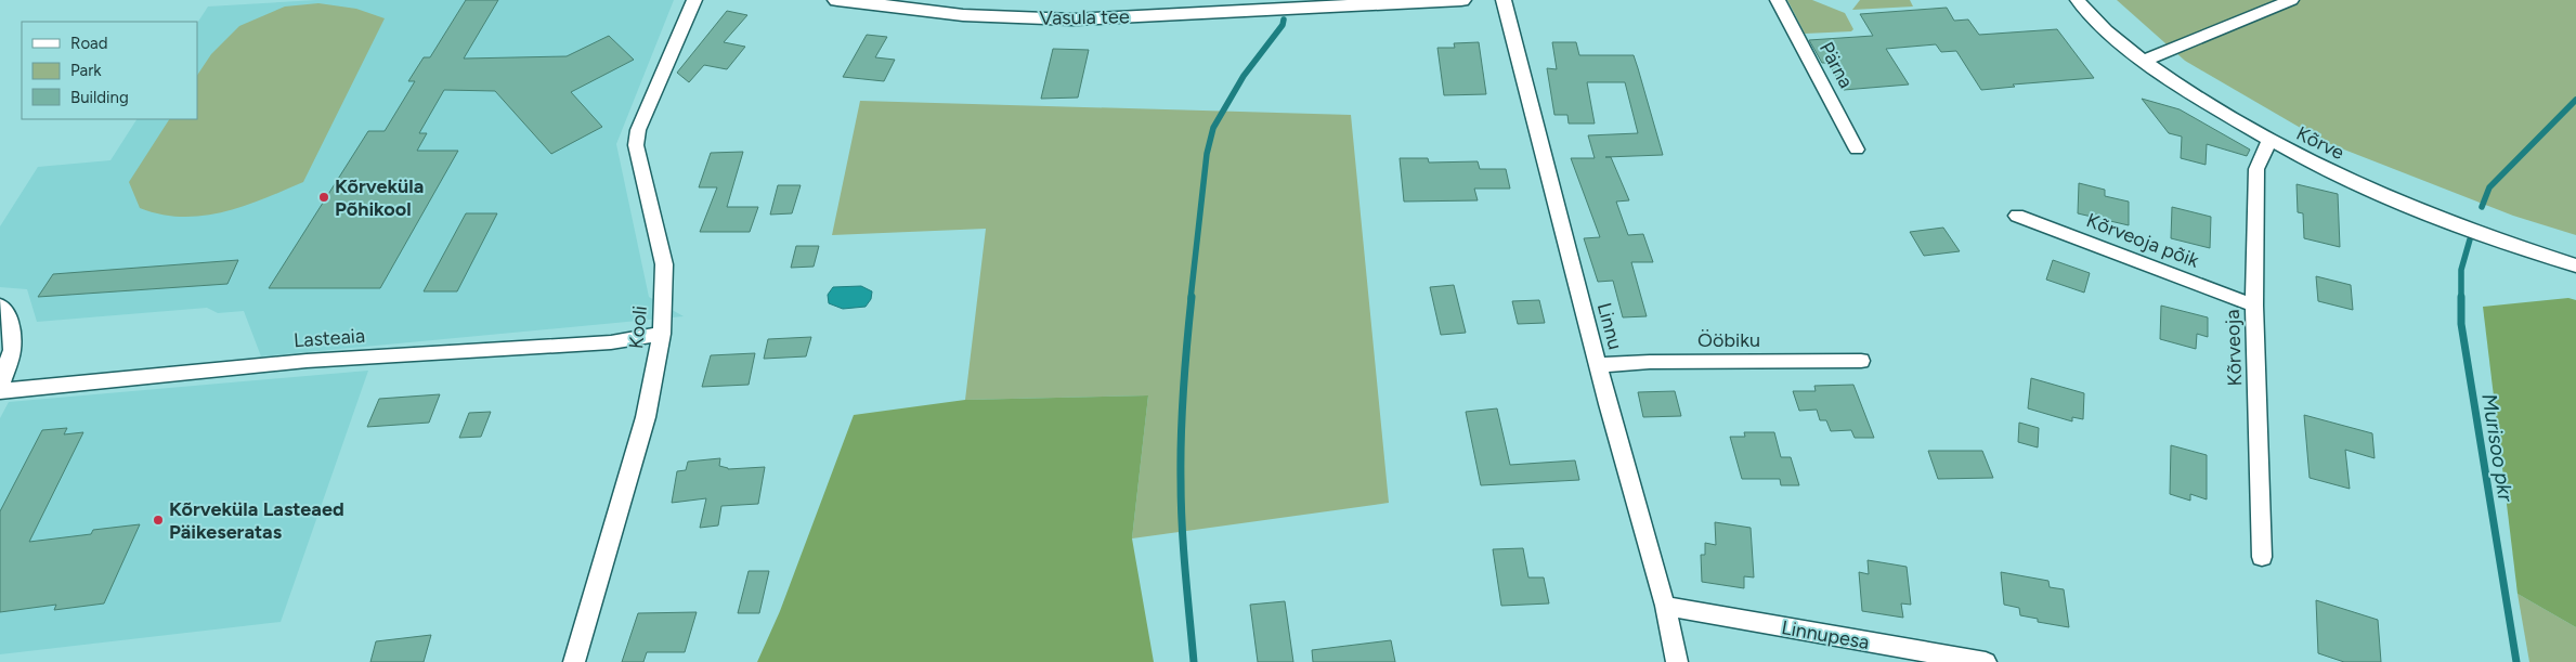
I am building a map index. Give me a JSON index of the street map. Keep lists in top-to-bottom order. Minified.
{"streets":{"street":["Vasula tee","Pärna","Kõrve","Kõrveoja põik","Linnu","Kooli","Lasteaia","Ööbiku","Kõrveoja","Linnupesa"]},"crossings":[["Kõrve","Kõrveoja"],["Kõrveoja põik","Kõrveoja"],["Linnu","Ööbiku"],["Linnu","Linnupesa"],["Kooli","Lasteaia"]],"water":["Murisoo pkr"],"places":["Kõrveküla Põhikool","Kõrveküla Lasteaed Päikeseratas"],"legend":["Road","Park","Building"]}
